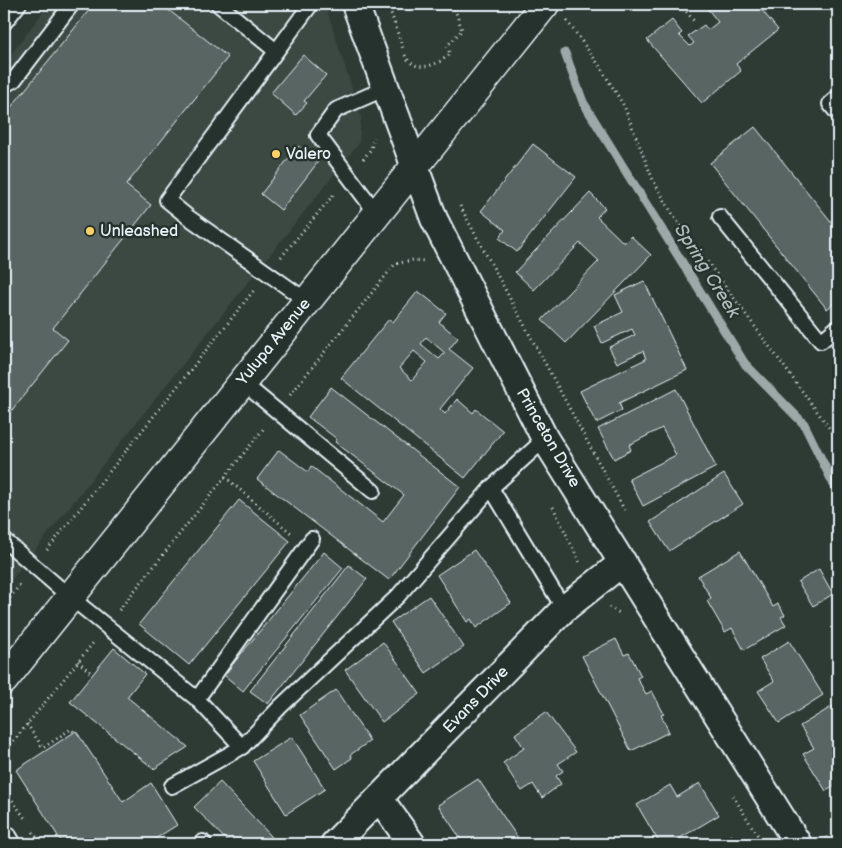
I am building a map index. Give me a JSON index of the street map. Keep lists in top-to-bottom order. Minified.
{"streets":{"street":["Yulupa Avenue","Princeton Drive","Evans Drive"]},"crossings":[["Yulupa Avenue","Princeton Drive"],["Princeton Drive","Evans Drive"]],"water":["Spring Creek"],"places":["Valero","Unleashed"]}
